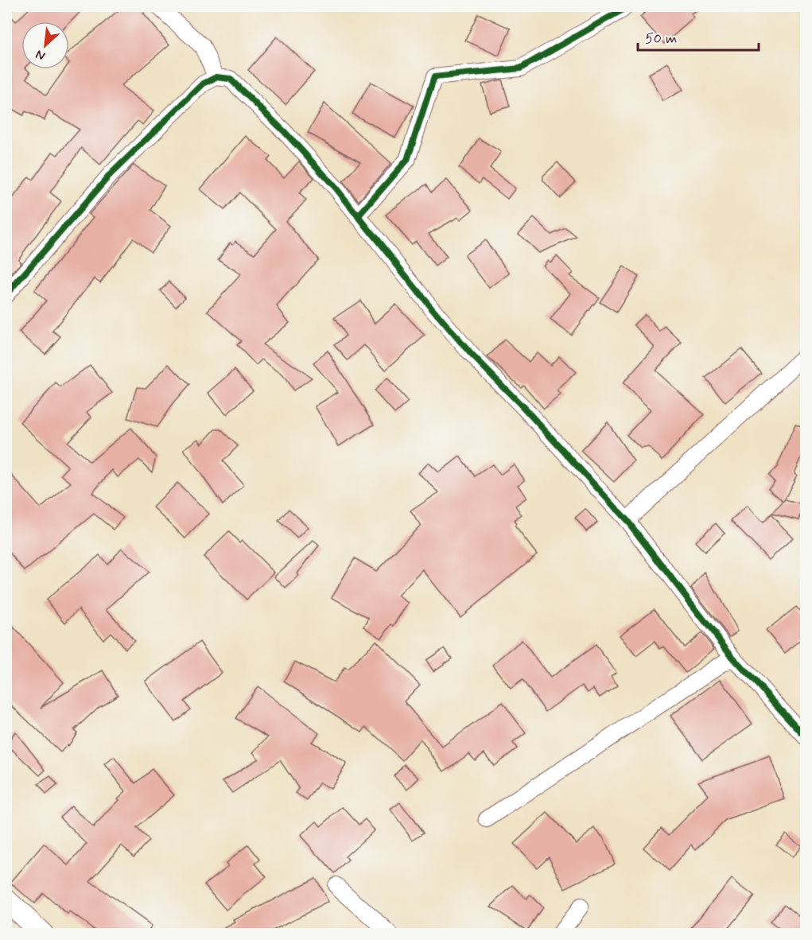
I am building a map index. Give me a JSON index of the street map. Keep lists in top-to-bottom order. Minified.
{"scale_bar":"50 m","north":"bottom left"}
